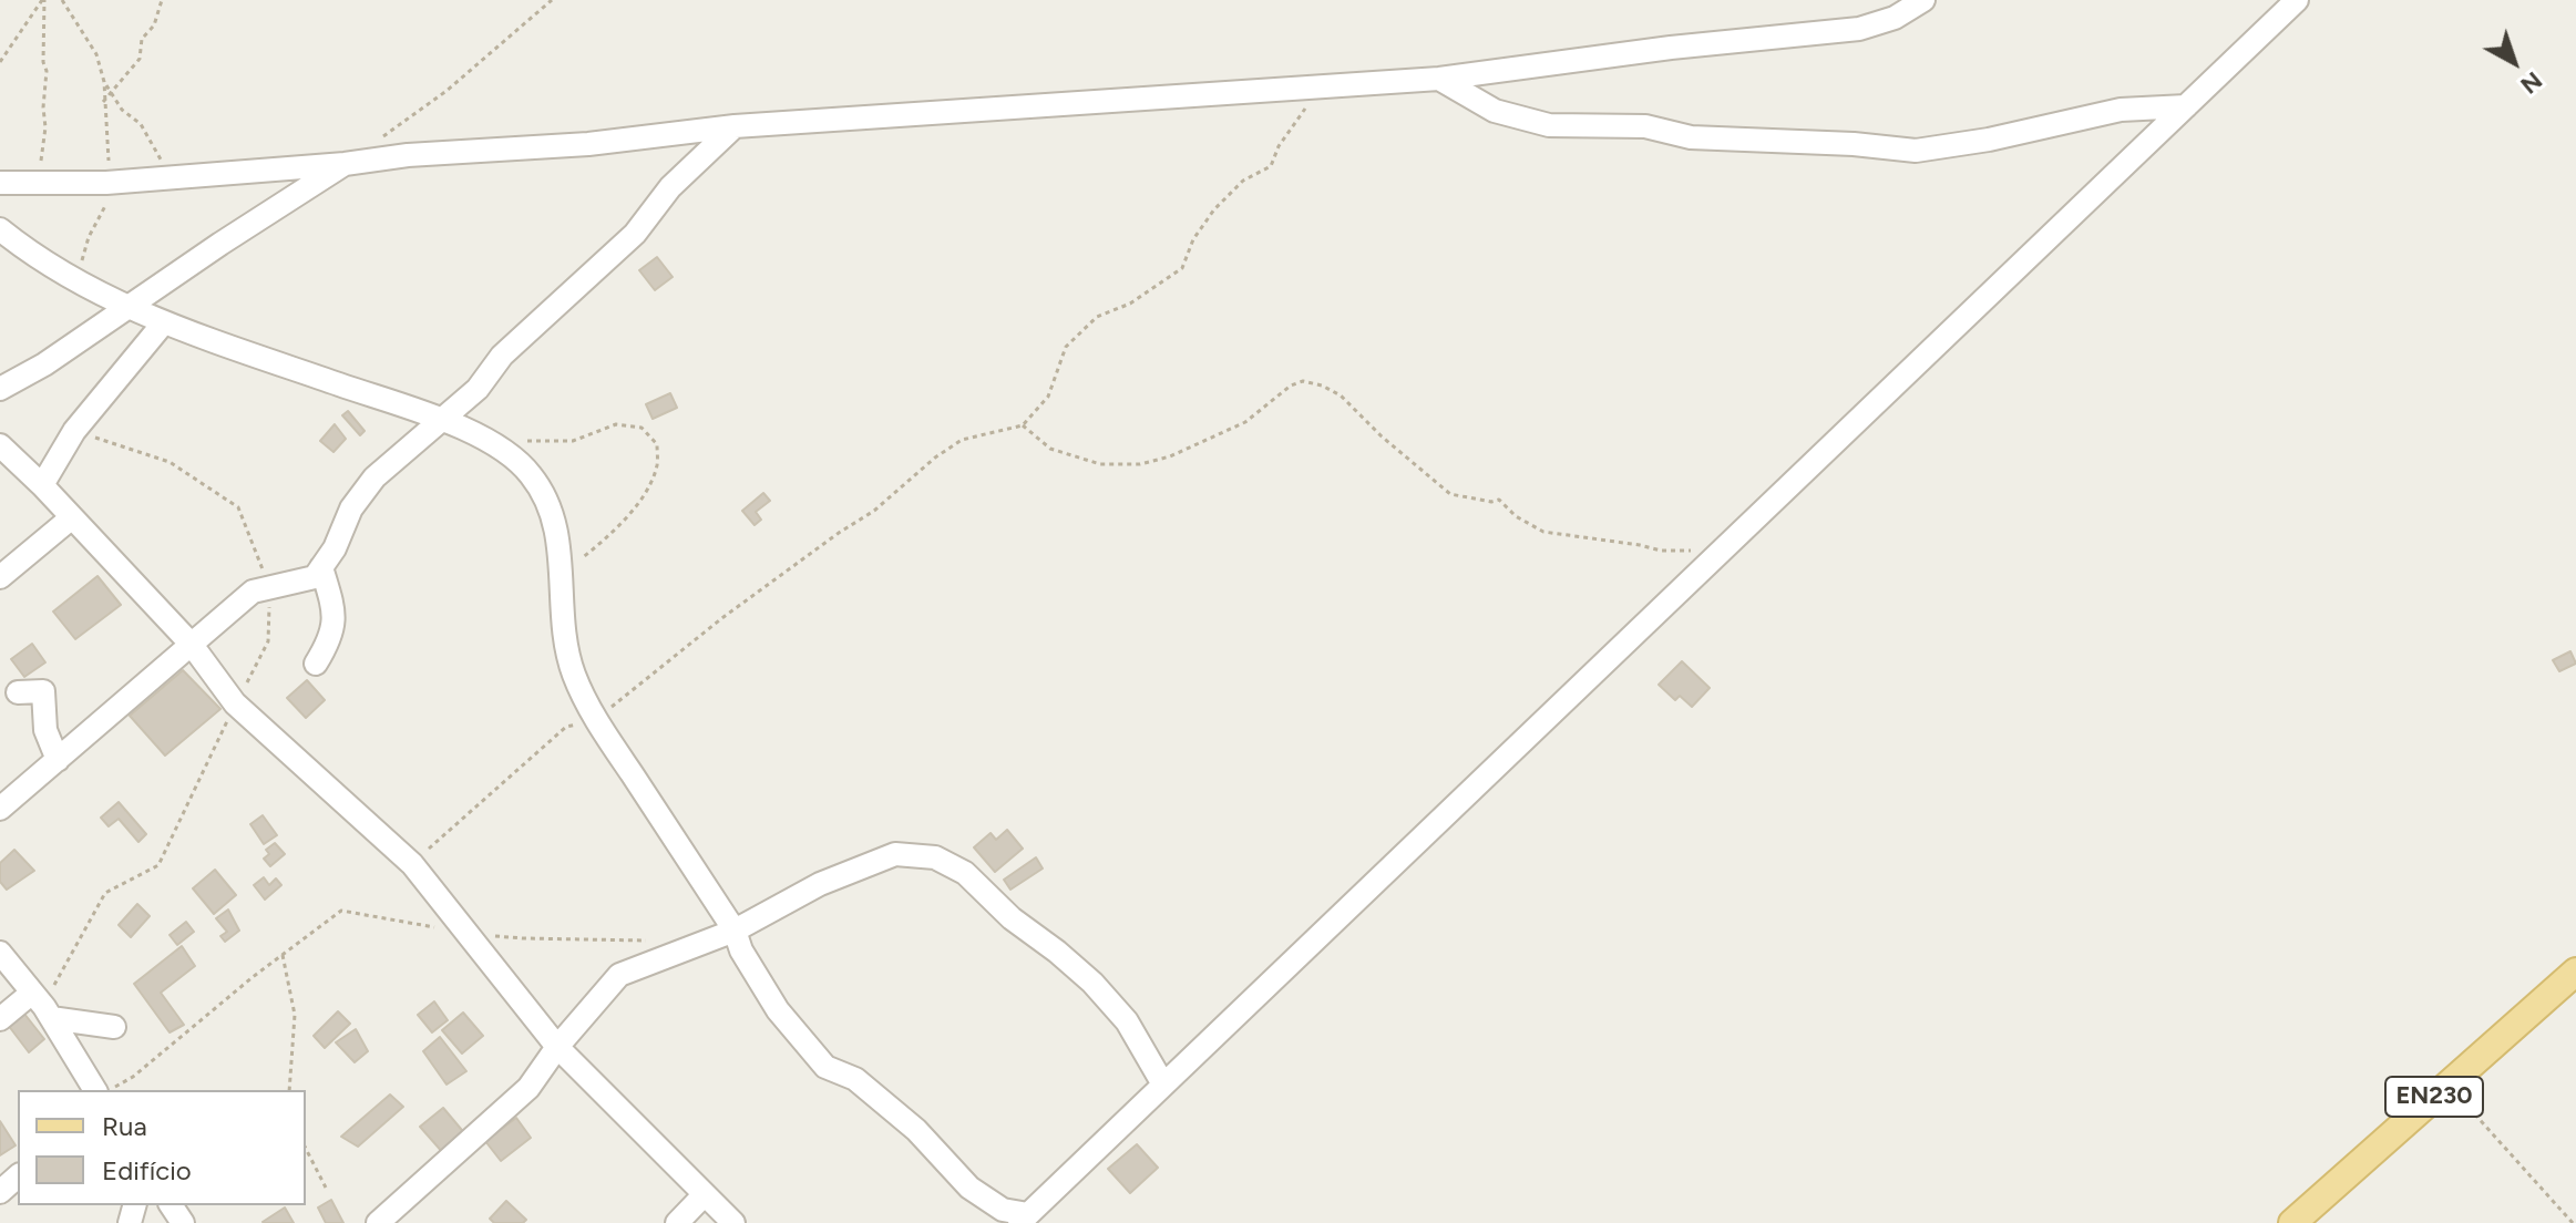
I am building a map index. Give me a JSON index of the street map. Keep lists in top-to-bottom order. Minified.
{"streets":{"main road":["EN230"]},"legend":["Rua","Edifício"],"north":"bottom right"}
